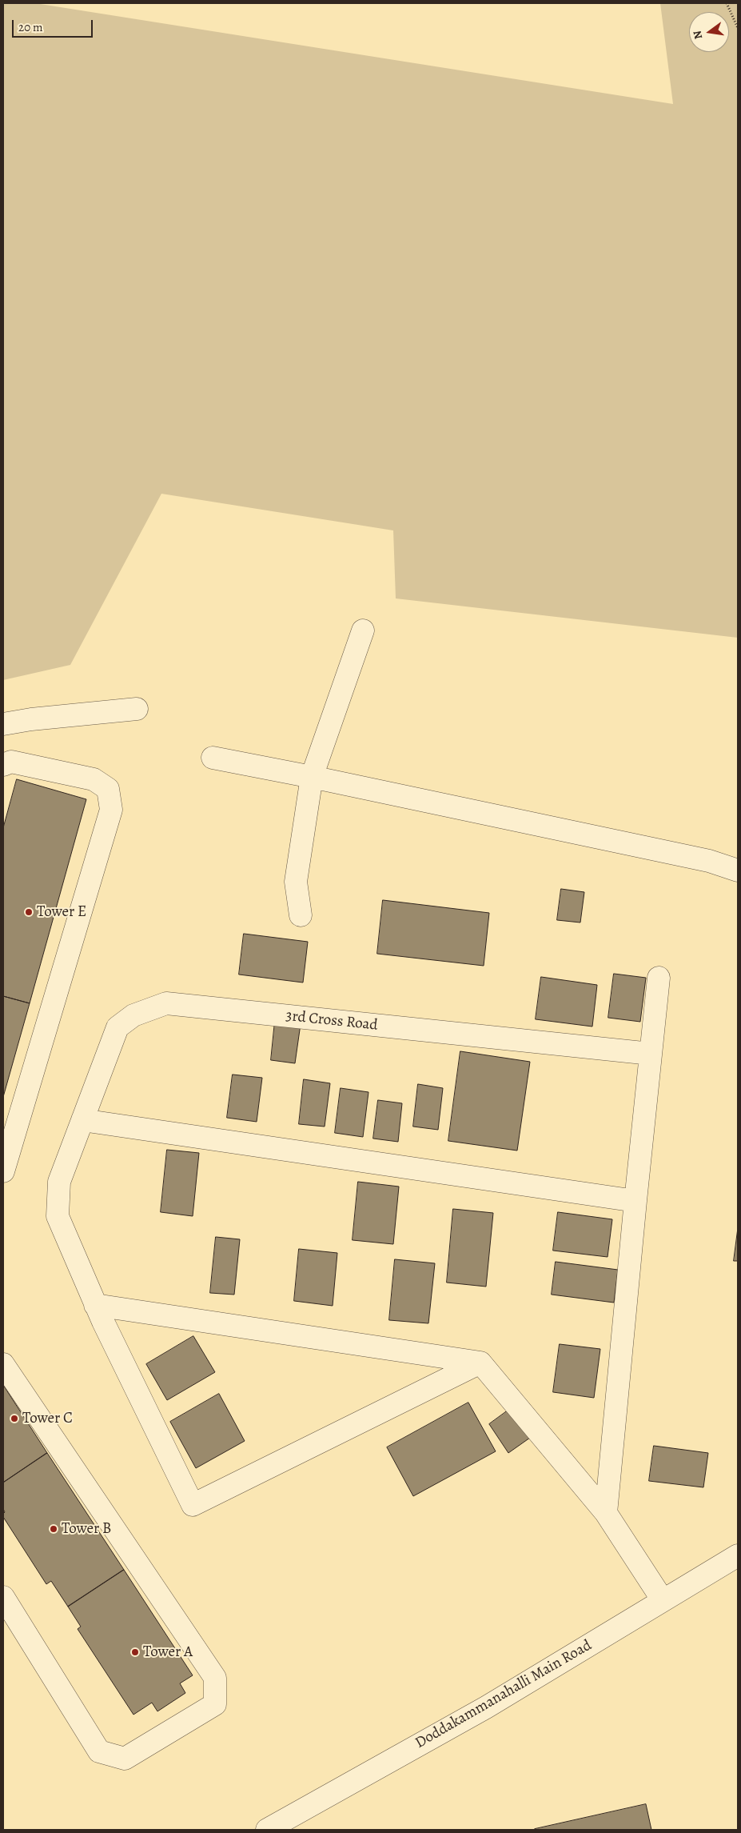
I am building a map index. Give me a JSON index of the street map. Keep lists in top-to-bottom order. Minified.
{"streets":{"street":["3rd Cross Road","Doddakammanahalli Main Road"]},"places":["Tower E","Tower C","Tower B","Tower A"],"scale_bar":"20 m","north":"left"}
